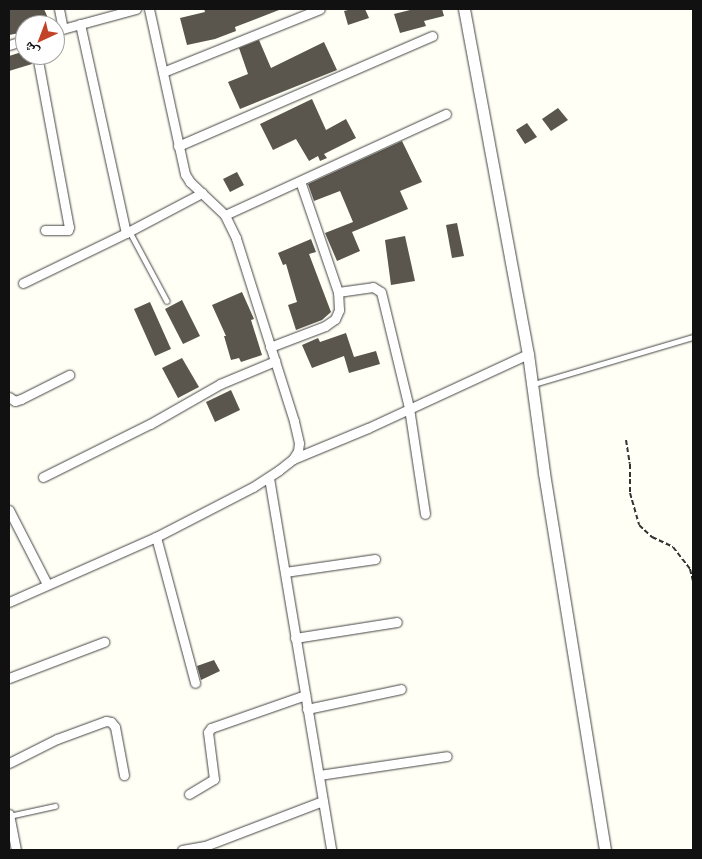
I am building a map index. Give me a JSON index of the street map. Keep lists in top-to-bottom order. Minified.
{"north":"bottom left"}
